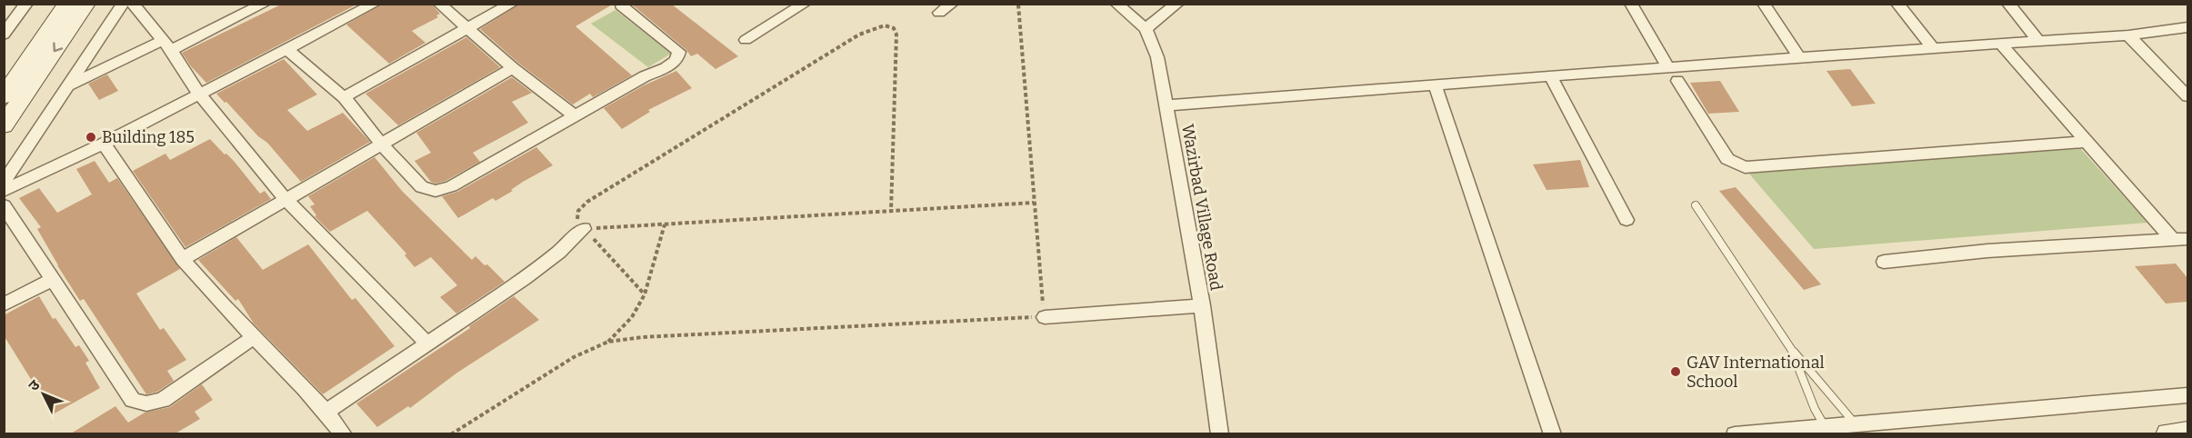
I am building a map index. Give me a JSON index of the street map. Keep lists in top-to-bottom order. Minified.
{"streets":{"street":["Wazirbad Village Road"]},"places":["Building 185","GAV International School"],"north":"top left"}
